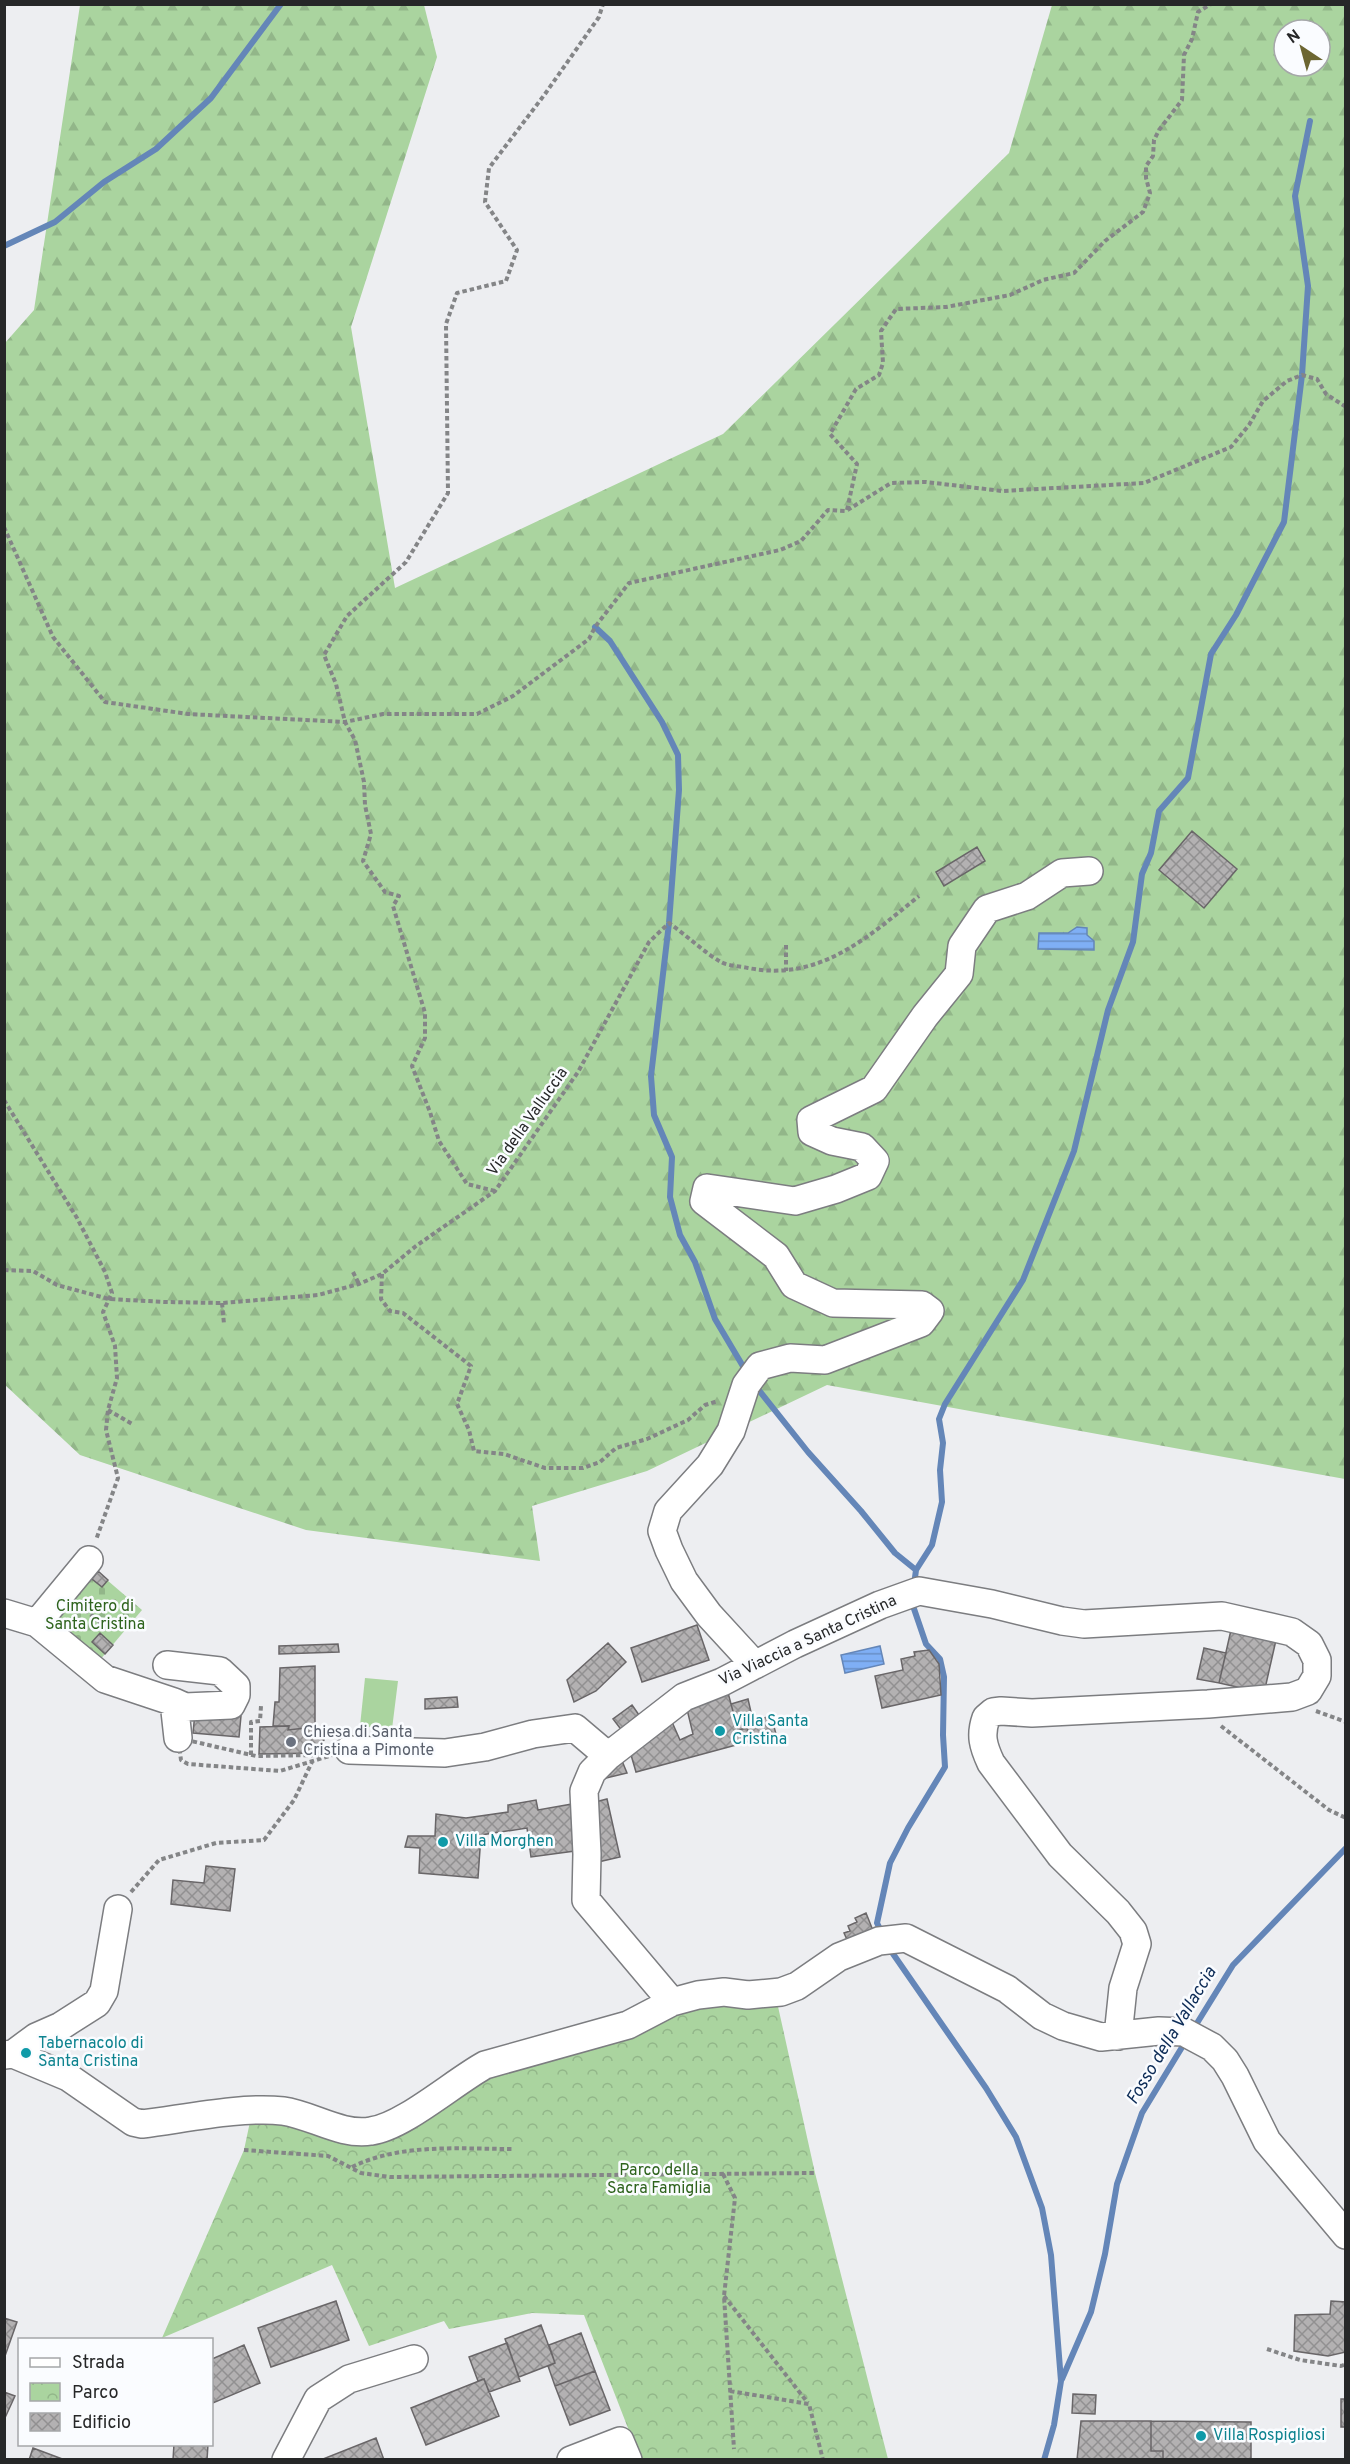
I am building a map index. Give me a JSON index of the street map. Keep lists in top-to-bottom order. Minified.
{"streets":{"street":["Via Viaccia a Santa Cristina"],"path":["Via della Valluccia"]},"water":["Fosso della Vallaccia"],"parks":["Cimitero di Santa Cristina","Parco della Sacra Famiglia"],"places":["Villa Santa Cristina","Chiesa di Santa Cristina a Pimonte","Villa Morghen","Tabernacolo di Santa Cristina","Villa Rospigliosi"],"legend":["Strada","Parco","Edificio"],"north":"top left"}
